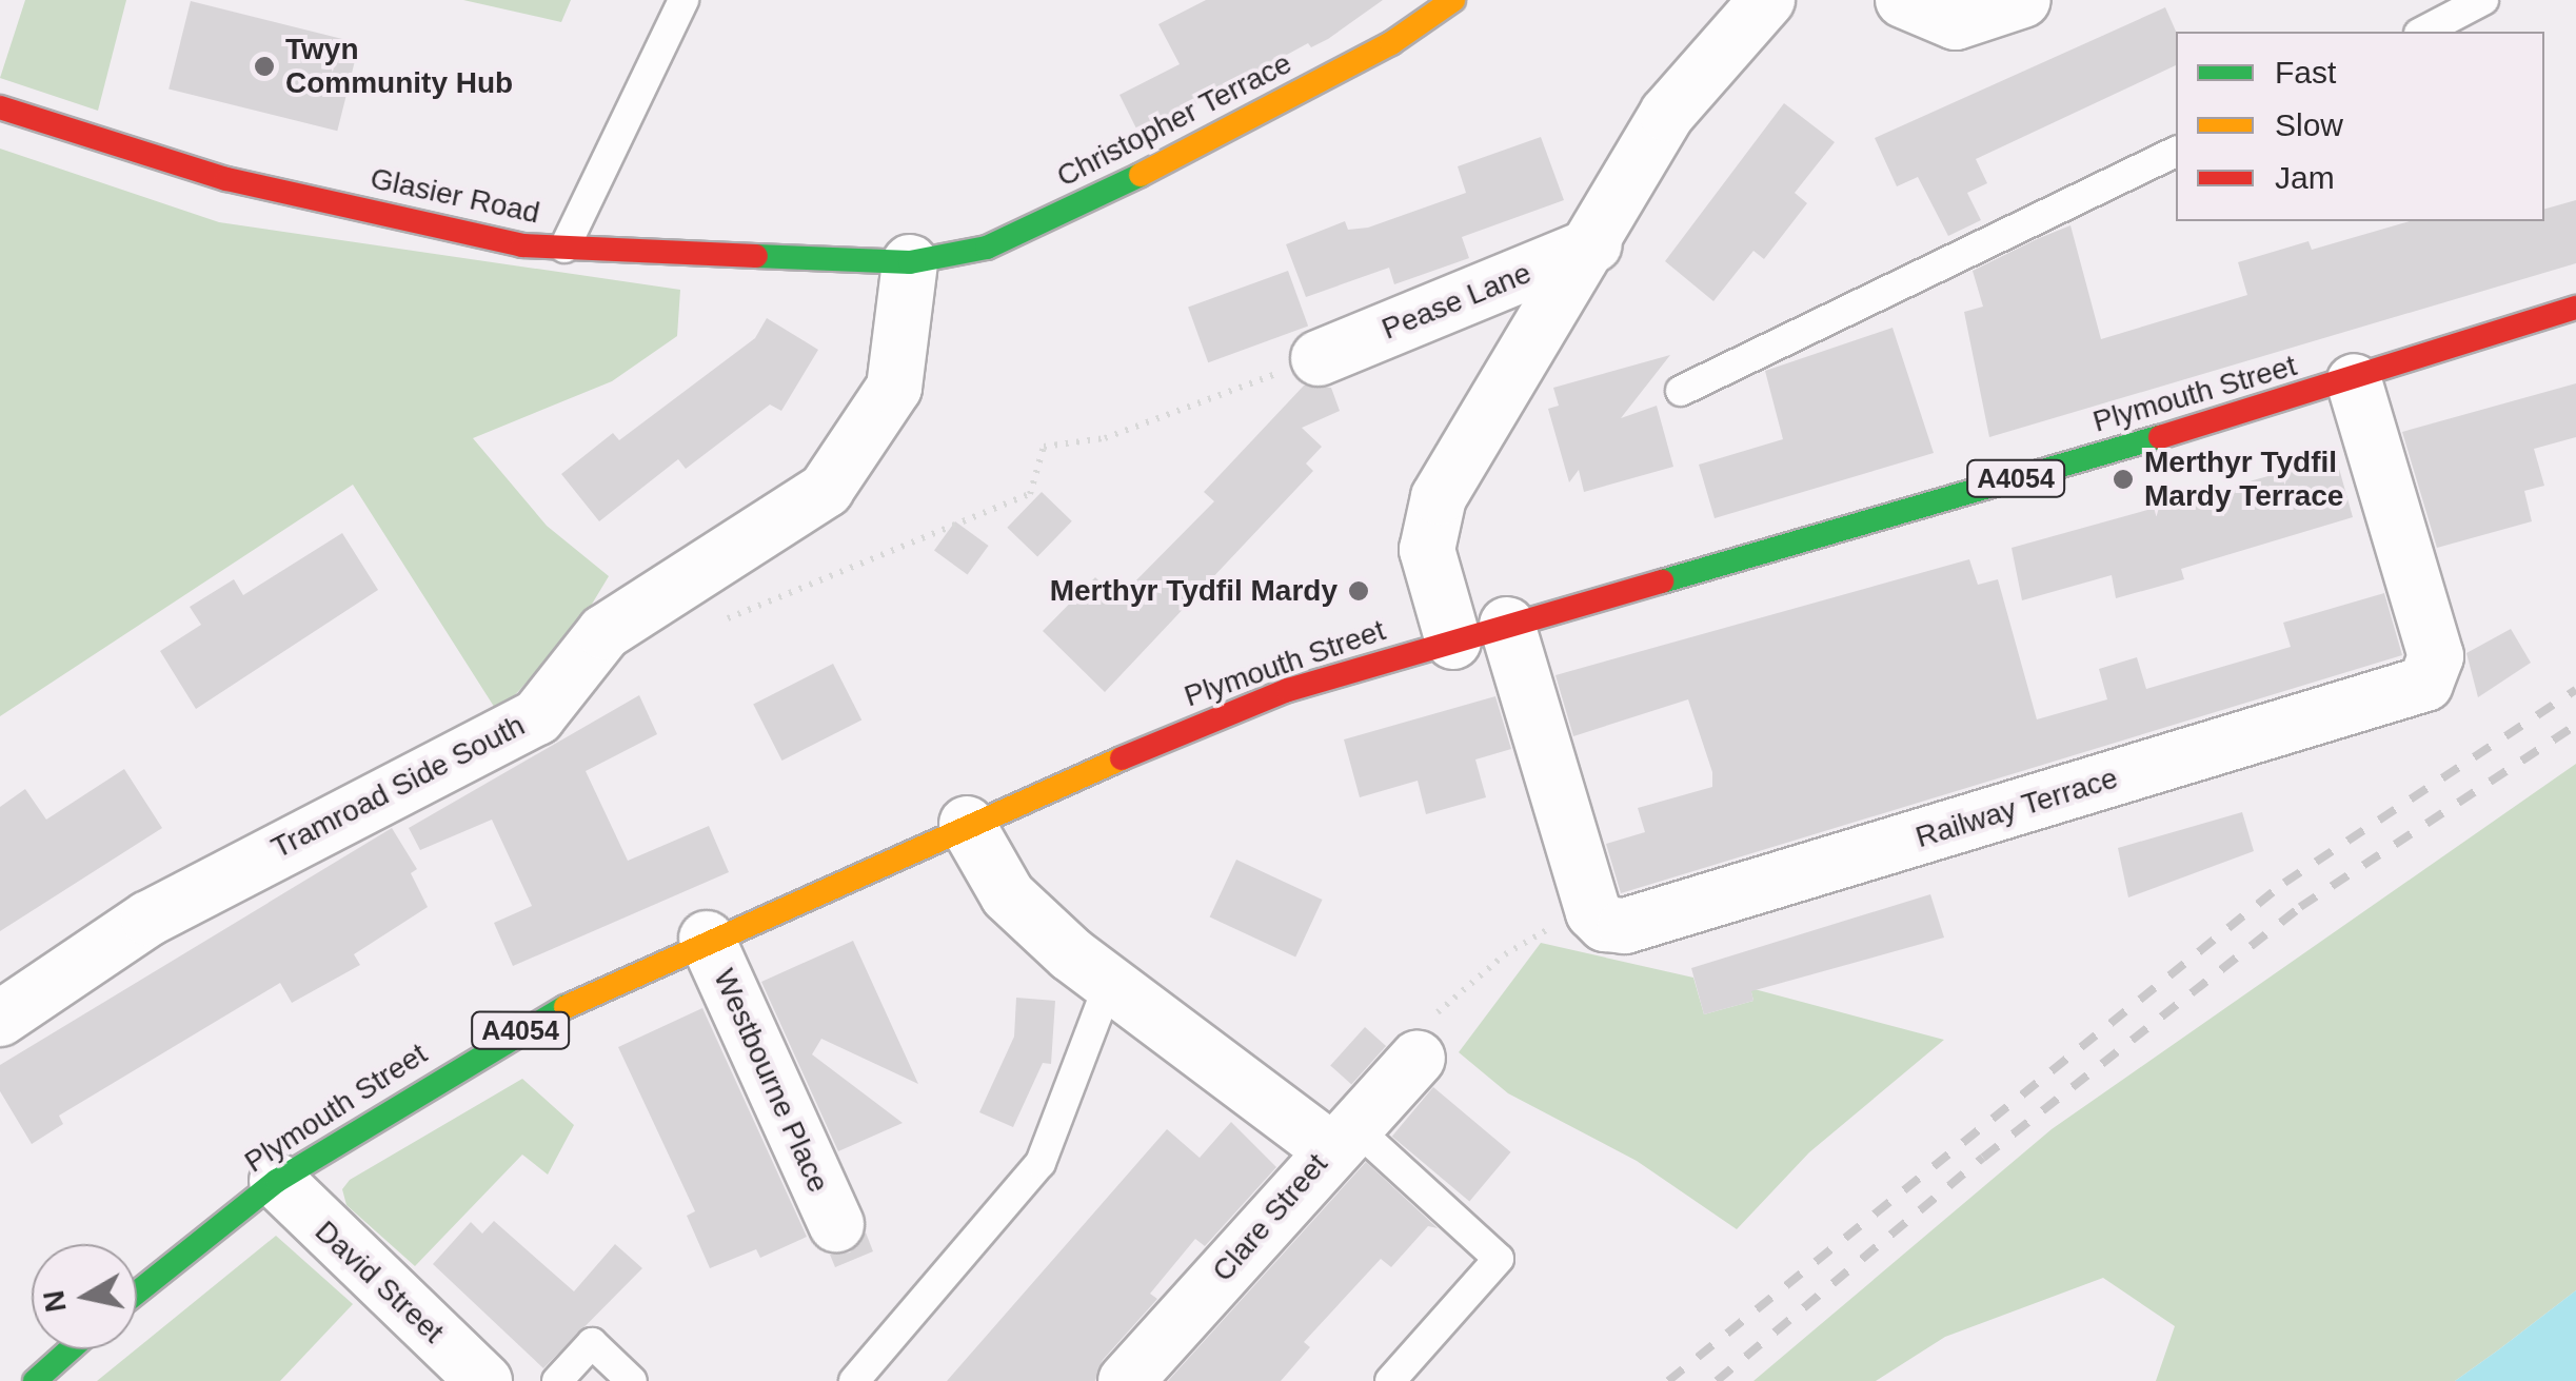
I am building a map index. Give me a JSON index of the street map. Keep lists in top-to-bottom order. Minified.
{"streets":{"main road":["Christopher Terrace","Glasier Road","Plymouth Street","A4054"],"street":["Pease Lane","Tramroad Side South","Railway Terrace","Westbourne Place","Clare Street","David Street"]},"crossings":[["Christopher Terrace","Glasier Road"],["Christopher Terrace","Tramroad Side South"],["Glasier Road","Tramroad Side South"],["Plymouth Street","Railway Terrace"],["Plymouth Street","Westbourne Place"],["Plymouth Street","David Street"]],"places":["Twyn Community Hub","Merthyr Tydfil Mardy Terrace","Merthyr Tydfil Mardy"],"legend":["Fast","Slow","Jam"],"north":"left"}
